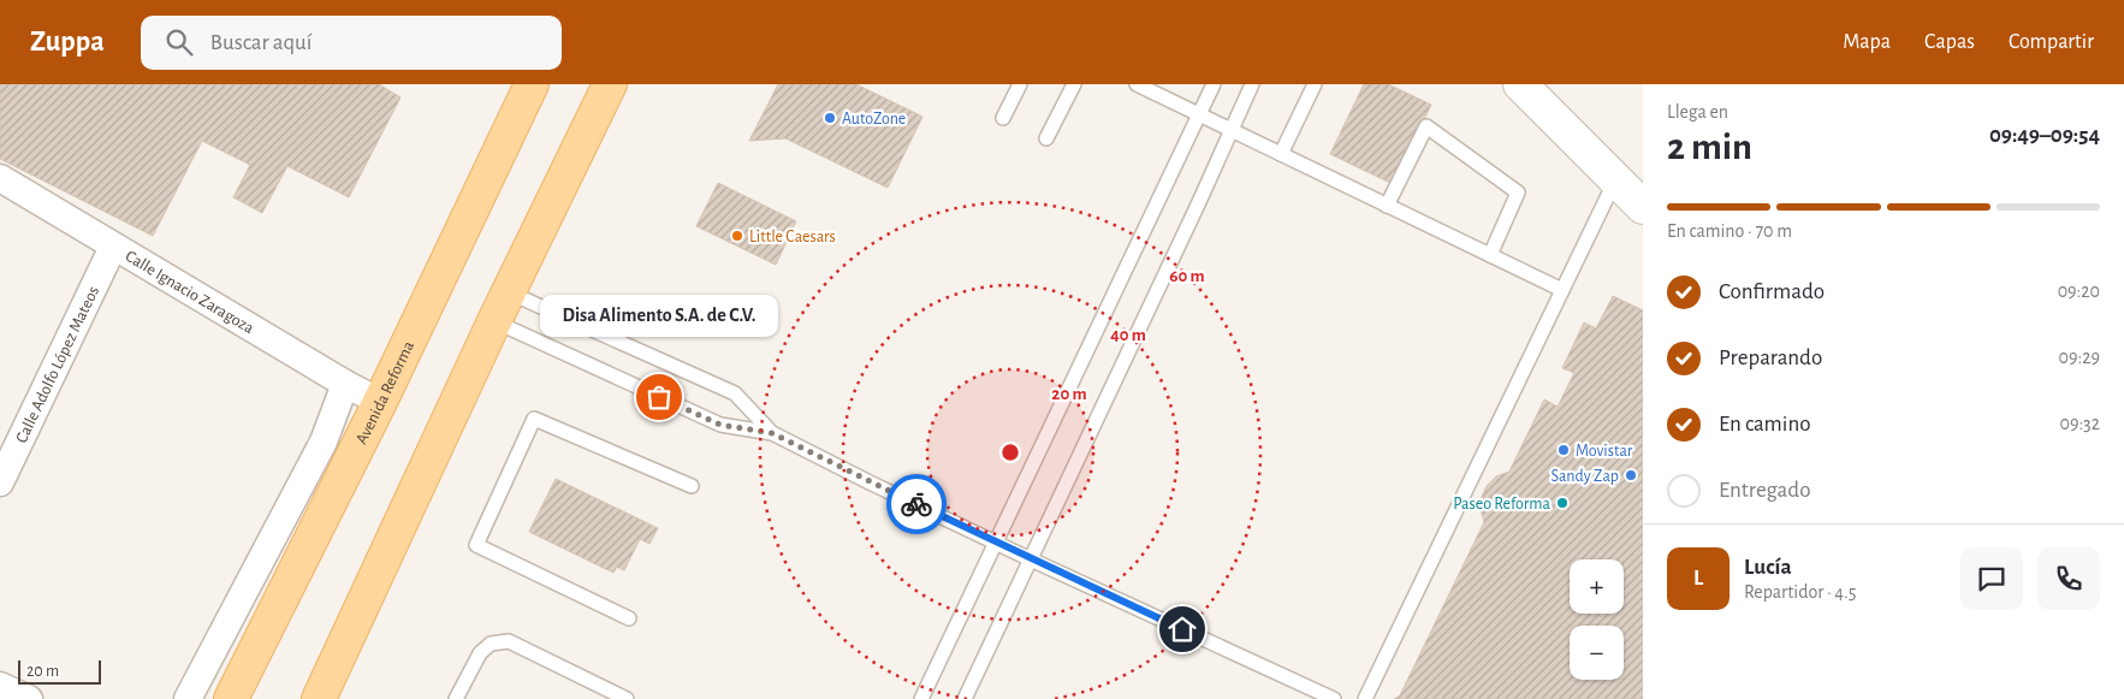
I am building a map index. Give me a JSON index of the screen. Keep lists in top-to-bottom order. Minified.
{"streets":{"main road":["Avenida Reforma"],"street":["Calle Ignacio Zaragoza","Calle Adolfo López Mateos"]},"crossings":[["Calle Ignacio Zaragoza","Calle Adolfo López Mateos"],["Calle Ignacio Zaragoza","Avenida Reforma"]],"places":["AutoZone","Little Caesars","Disa Alimento S.A. de C.V.","Movistar","Sandy Zap","Paseo Reforma"],"scale_bar":"20 m","page":{"header":"Zuppa","search":"Buscar aquí","nav":["Mapa","Capas","Compartir"],"heading":["2 min","Llega en","09:49–09:54"],"panel":["Lucía","Repartidor · 4.5"],"bar":"En camino · 70 m","list":[["Confirmado","09:20"],["Preparando","09:29"],["En camino","09:32"],"Entregado"],"bubble":"Disa Alimento S.A. de C.V.","round":"L","map_buttons":["+","−"],"scale":"20 m"},"rings":["60 m","40 m","20 m"]}
